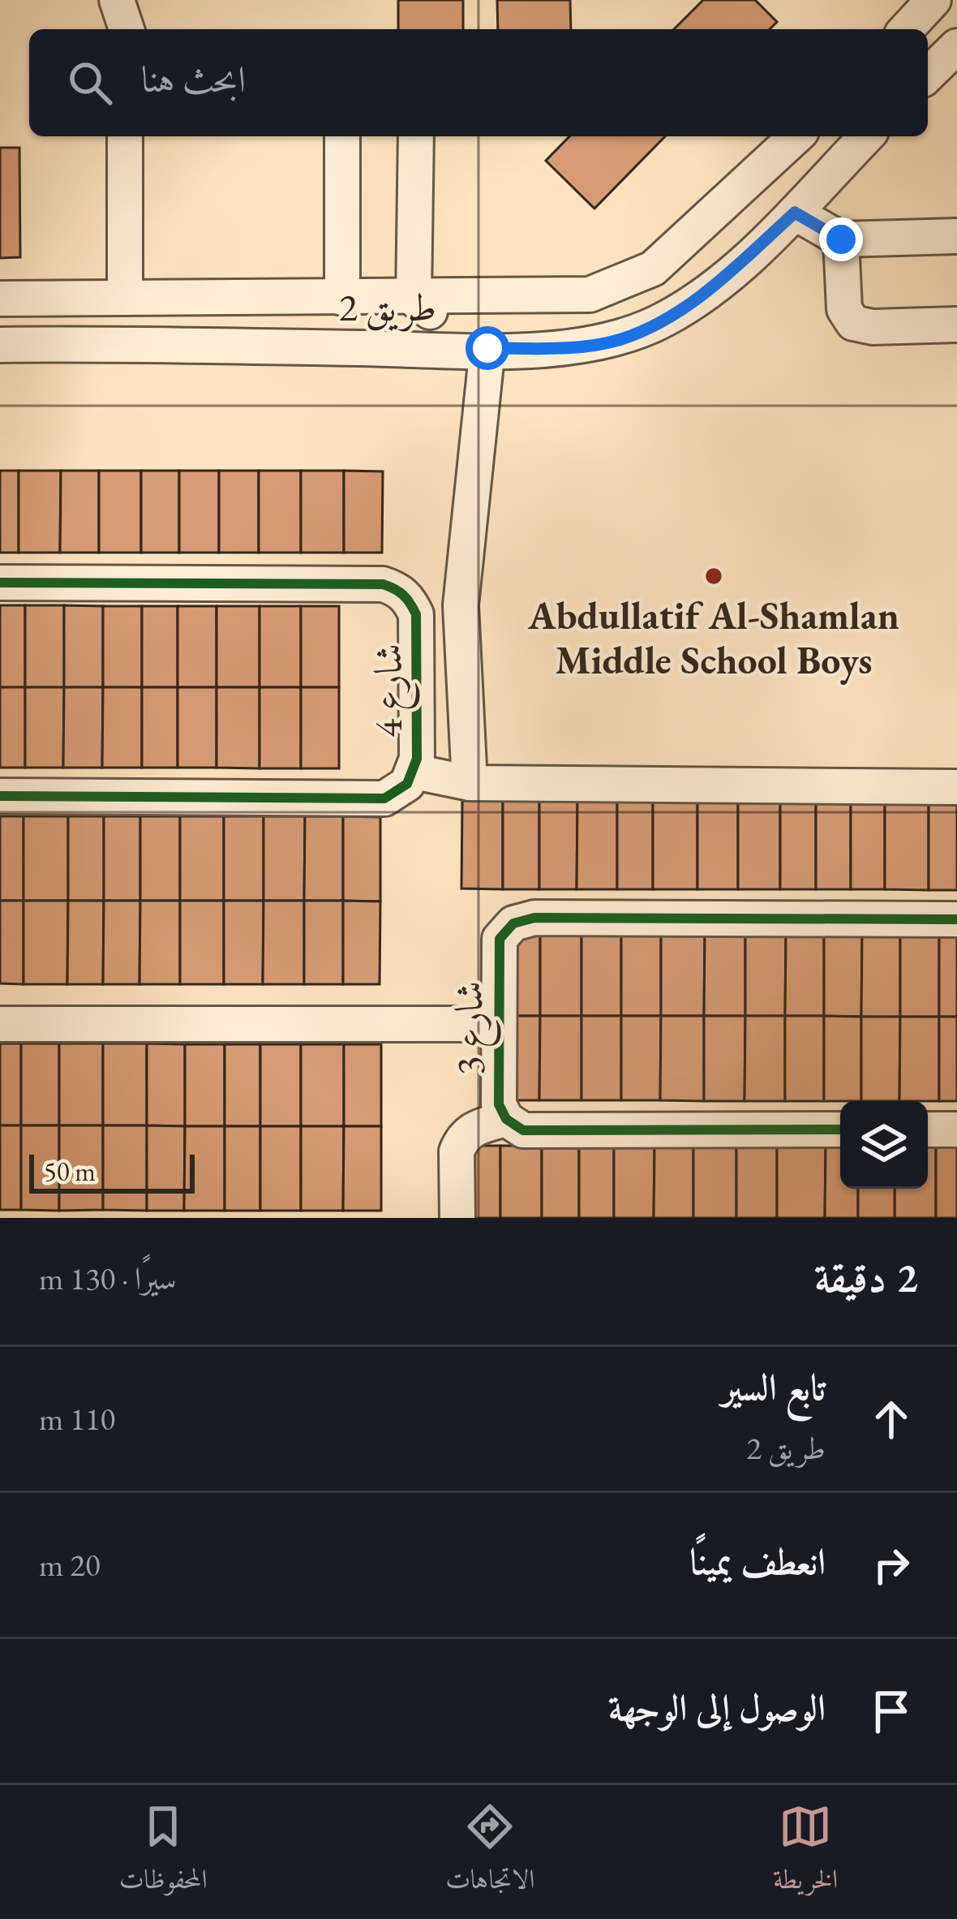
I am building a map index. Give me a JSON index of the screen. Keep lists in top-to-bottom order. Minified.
{"streets":{"street":["طريق 2","شارع 4","شارع 3"]},"places":["Abdullatif Al-Shamlan Middle School Boys"],"scale_bar":"50 m","page":{"search":"ابحث هنا","scale":"50 m","heading":["2 دقيقة","سيرًا · 130 m"],"list":[["تابع السير","طريق 2","110 m"],["انعطف يمينًا","20 m"],"الوصول إلى الوجهة"],"nav":["الخريطة","الاتجاهات","المحفوظات"]}}
